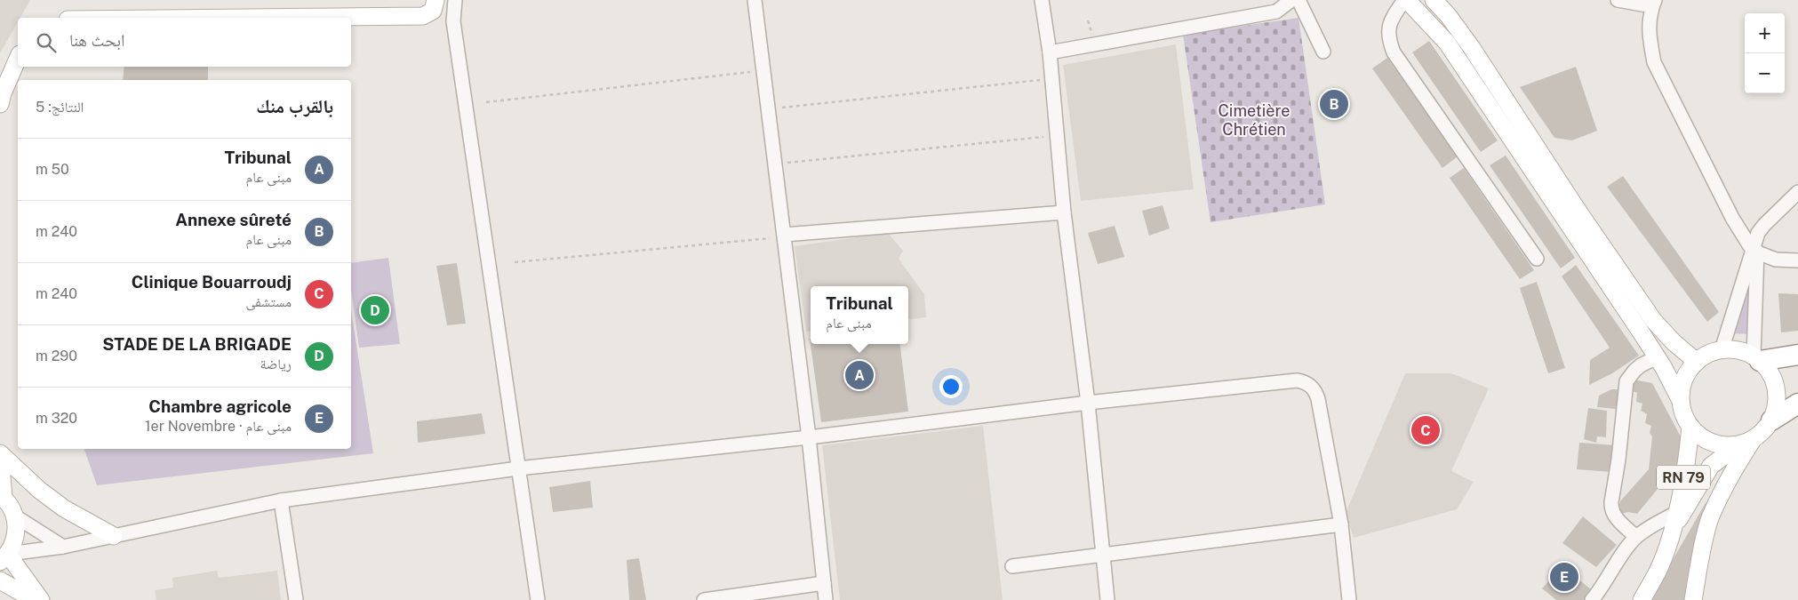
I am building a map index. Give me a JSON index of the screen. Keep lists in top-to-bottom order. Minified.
{"streets":{"main road":["RN 79"]},"parks":["Cimetière Chrétien"],"page":{"map_buttons":["+","−"],"search":"ابحث هنا","heading":["بالقرب منك","النتائج: 5"],"pins":["B","D","A","C","E"],"list":[{"mark":"A","name":"Tribunal","note":"مبنى عام","value":"50 m"},{"mark":"B","name":"Annexe sûreté","note":"مبنى عام","value":"240 m"},{"mark":"C","name":"Clinique Bouarroudj","note":"مستشفى","value":"240 m"},{"mark":"D","name":"STADE DE LA BRIGADE","note":"رياضة","value":"290 m"},{"mark":"E","name":"Chambre agricole","note":"مبنى عام · 1er Novembre","value":"320 m"}],"popup":["Tribunal","مبنى عام"]}}
